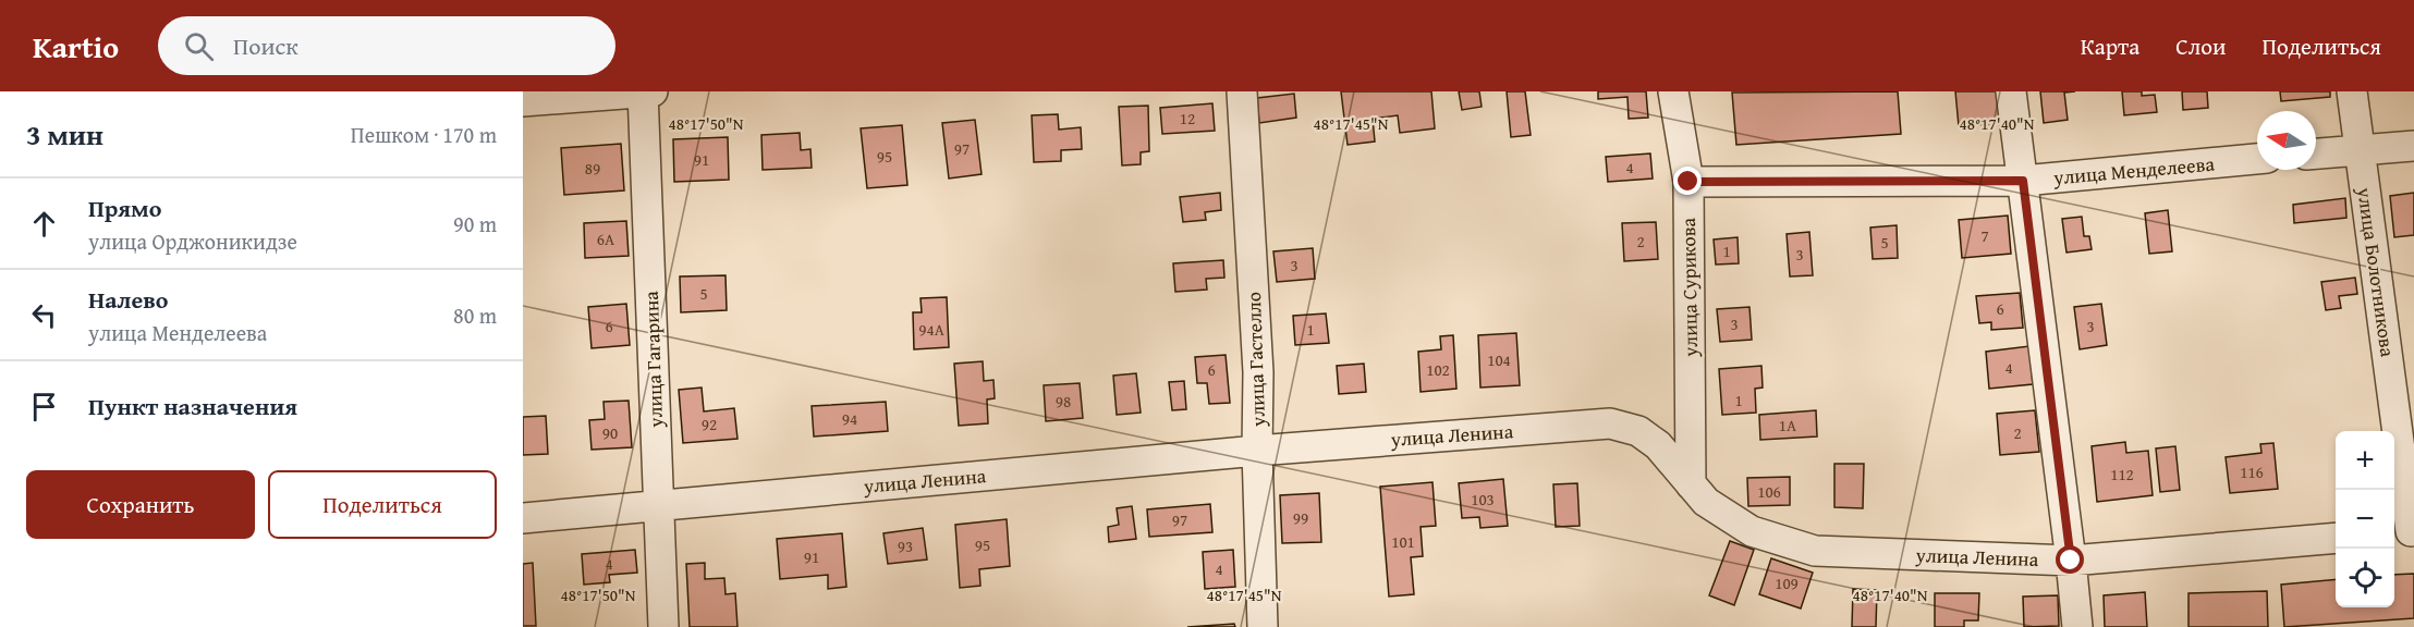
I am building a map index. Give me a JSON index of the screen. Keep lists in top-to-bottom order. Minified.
{"streets":{"street":["улица Менделеева","улица Болотникова","улица Сурикова","улица Гагарина","улица Гастелло","улица Ленина"]},"crossings":[["улица Менделеева","улица Сурикова"],["улица Сурикова","улица Ленина"],["улица Гагарина","улица Ленина"],["улица Гастелло","улица Ленина"]],"house_numbers":["12","97","95","91","4","89","7","6А","2","5","1","3","3","5","6","3","6","3","94А","1","104","4","6","102","1","98","94","92","1А","90","2","116","112","106","103","99","97","101","95","93","91","4","4","109"],"north":"left","page":{"header":"Kartio","search":"Поиск","nav":["Карта","Слои","Поделиться"],"heading":["3 мин","Пешком · 170 m"],"list":[["Прямо","улица Орджоникидзе","90 m"],["Налево","улица Менделеева","80 m"],"Пункт назначения"],"map_buttons":["+","−"],"buttons":["Сохранить","Поделиться"]},"coordinates":["48°17'50\"N","48°17'45\"N","48°17'40\"N"]}
